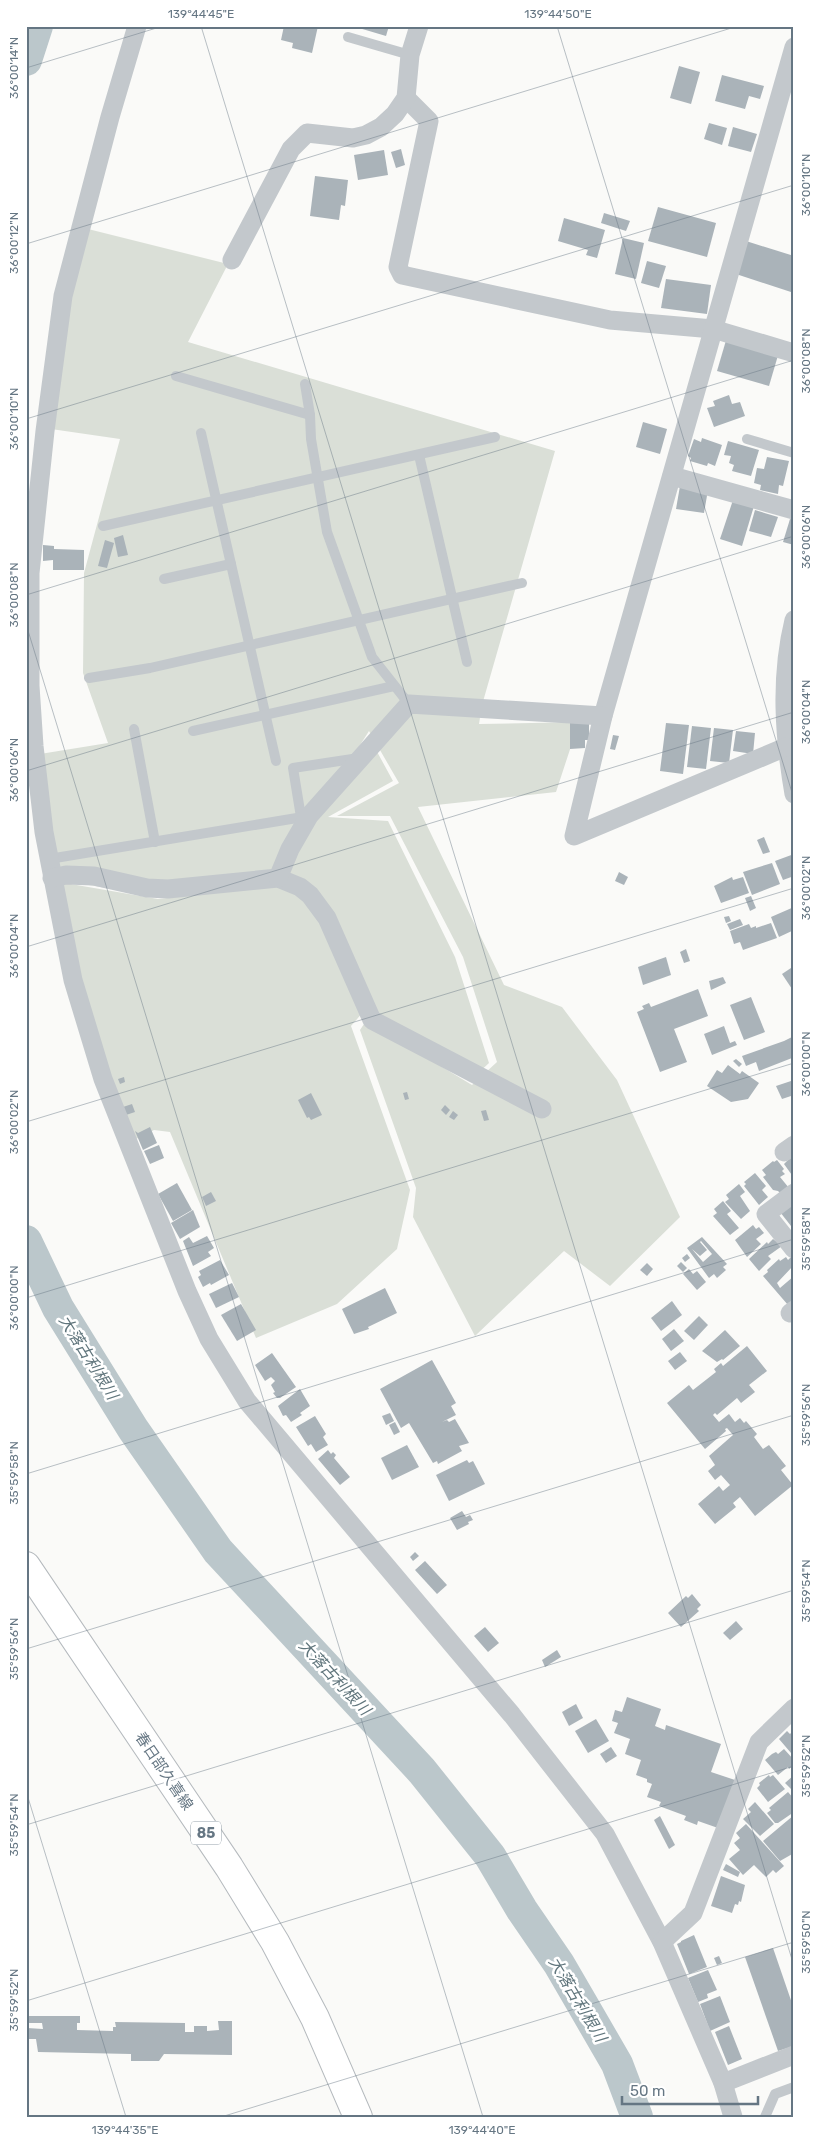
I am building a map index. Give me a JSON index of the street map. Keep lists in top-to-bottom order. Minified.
{"streets":{"main road":["春日部久喜線","85"]},"water":["大落古利根川"],"scale_bar":"50 m","coordinates":["139°44'45\"E","139°44'50\"E","36°00'14\"N","36°00'10\"N","36°00'12\"N","36°00'08\"N","36°00'06\"N","36°00'04\"N","36°00'02\"N","36°00'00\"N","35°59'58\"N","35°59'56\"N","35°59'54\"N","35°59'52\"N","35°59'50\"N","139°44'35\"E","139°44'40\"E"]}
